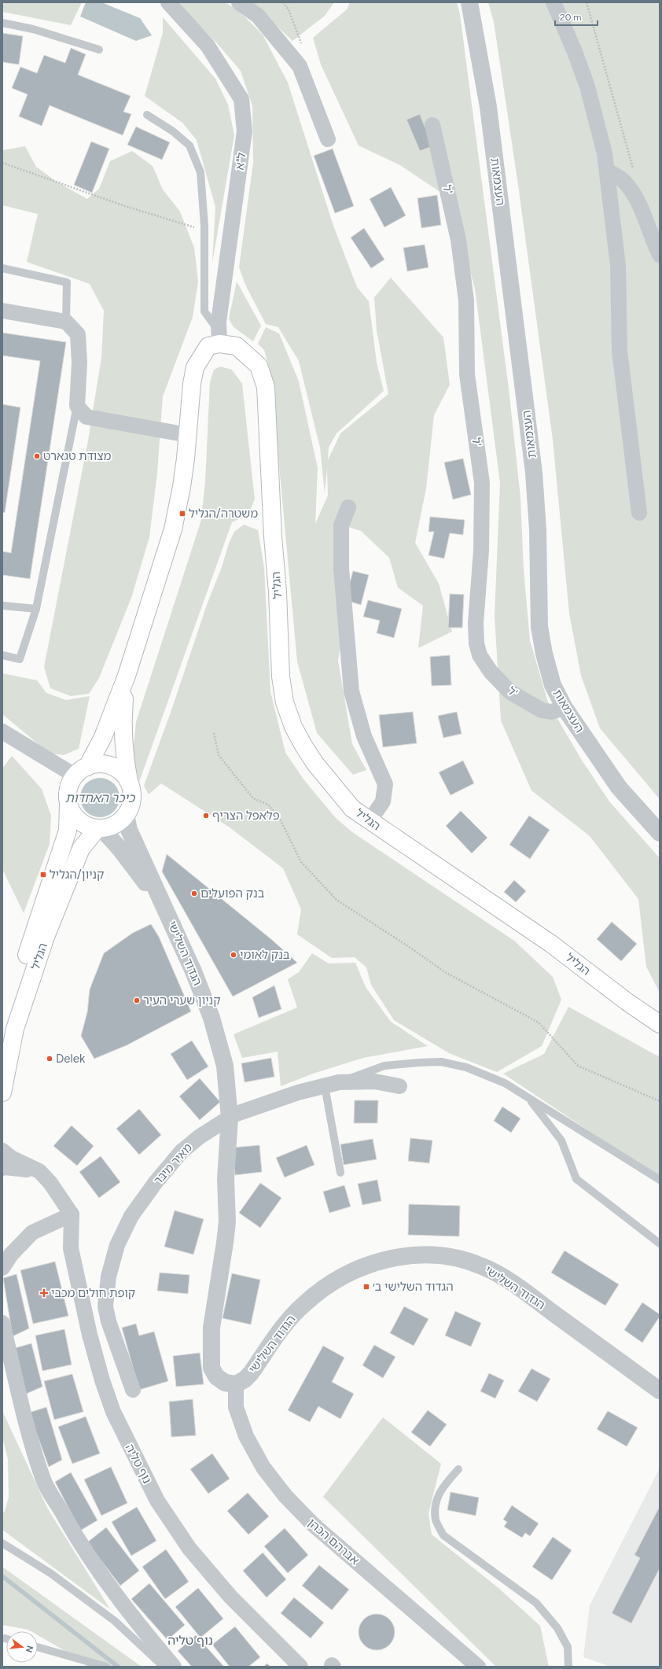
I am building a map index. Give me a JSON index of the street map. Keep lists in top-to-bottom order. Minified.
{"streets":{"main road":["הגליל"],"street":["ל\"א","העצמאות","ל'","הגדוד השלישי","מאיר מיבר","נוף טליה","אברהם הכהן"]},"crossings":[["ל\"א","הגליל"],["העצמאות","ל'"],["הגליל","הגדוד השלישי"],["הגדוד השלישי","מאיר מיבר"],["הגדוד השלישי","אברהם הכהן"]],"districts":["נוף טליה"],"water":["כיכר האחדות"],"places":{"other":["מצודת טגארט","פלאפל הצריף","בנק הפועלים","בנק לאומי","קניון שערי העיר","Delek"],"transit":["משטרה/הגליל","קניון/הגליל","הגדוד השלישי ב׳"],"health":["קופת חולים מכבי"]},"scale_bar":"20 m","north":"right"}
